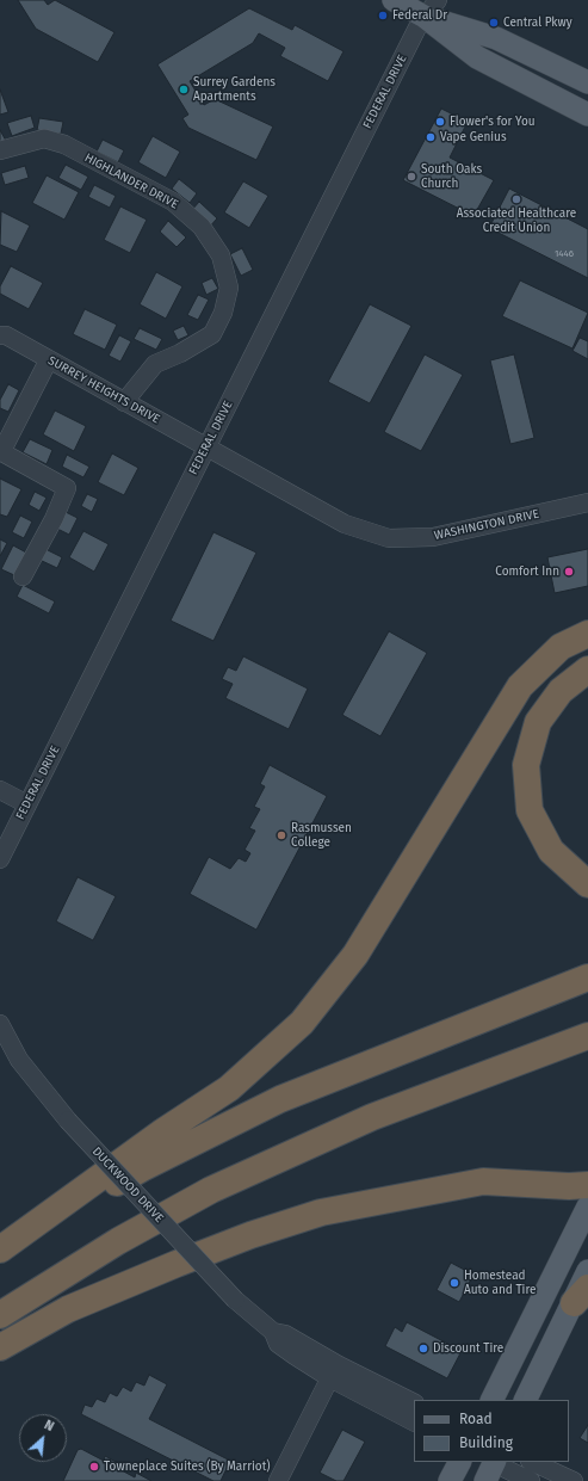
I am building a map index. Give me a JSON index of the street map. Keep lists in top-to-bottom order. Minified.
{"streets":{"street":["FEDERAL DRIVE","HIGHLANDER DRIVE","SURREY HEIGHTS DRIVE","WASHINGTON DRIVE","DUCKWOOD DRIVE"]},"crossings":[["FEDERAL DRIVE","SURREY HEIGHTS DRIVE"],["FEDERAL DRIVE","WASHINGTON DRIVE"],["HIGHLANDER DRIVE","SURREY HEIGHTS DRIVE"],["SURREY HEIGHTS DRIVE","WASHINGTON DRIVE"]],"places":["Federal Dr","Central Pkwy","Surrey Gardens Apartments","Flower's for You","Vape Genius","South Oaks Church","Associated Healthcare Credit Union","Comfort Inn","Rasmussen College","Homestead Auto and Tire","Discount Tire","Towneplace Suites (By Marriot)"],"house_numbers":["1446"],"legend":["Road","Building"],"north":"top right"}
